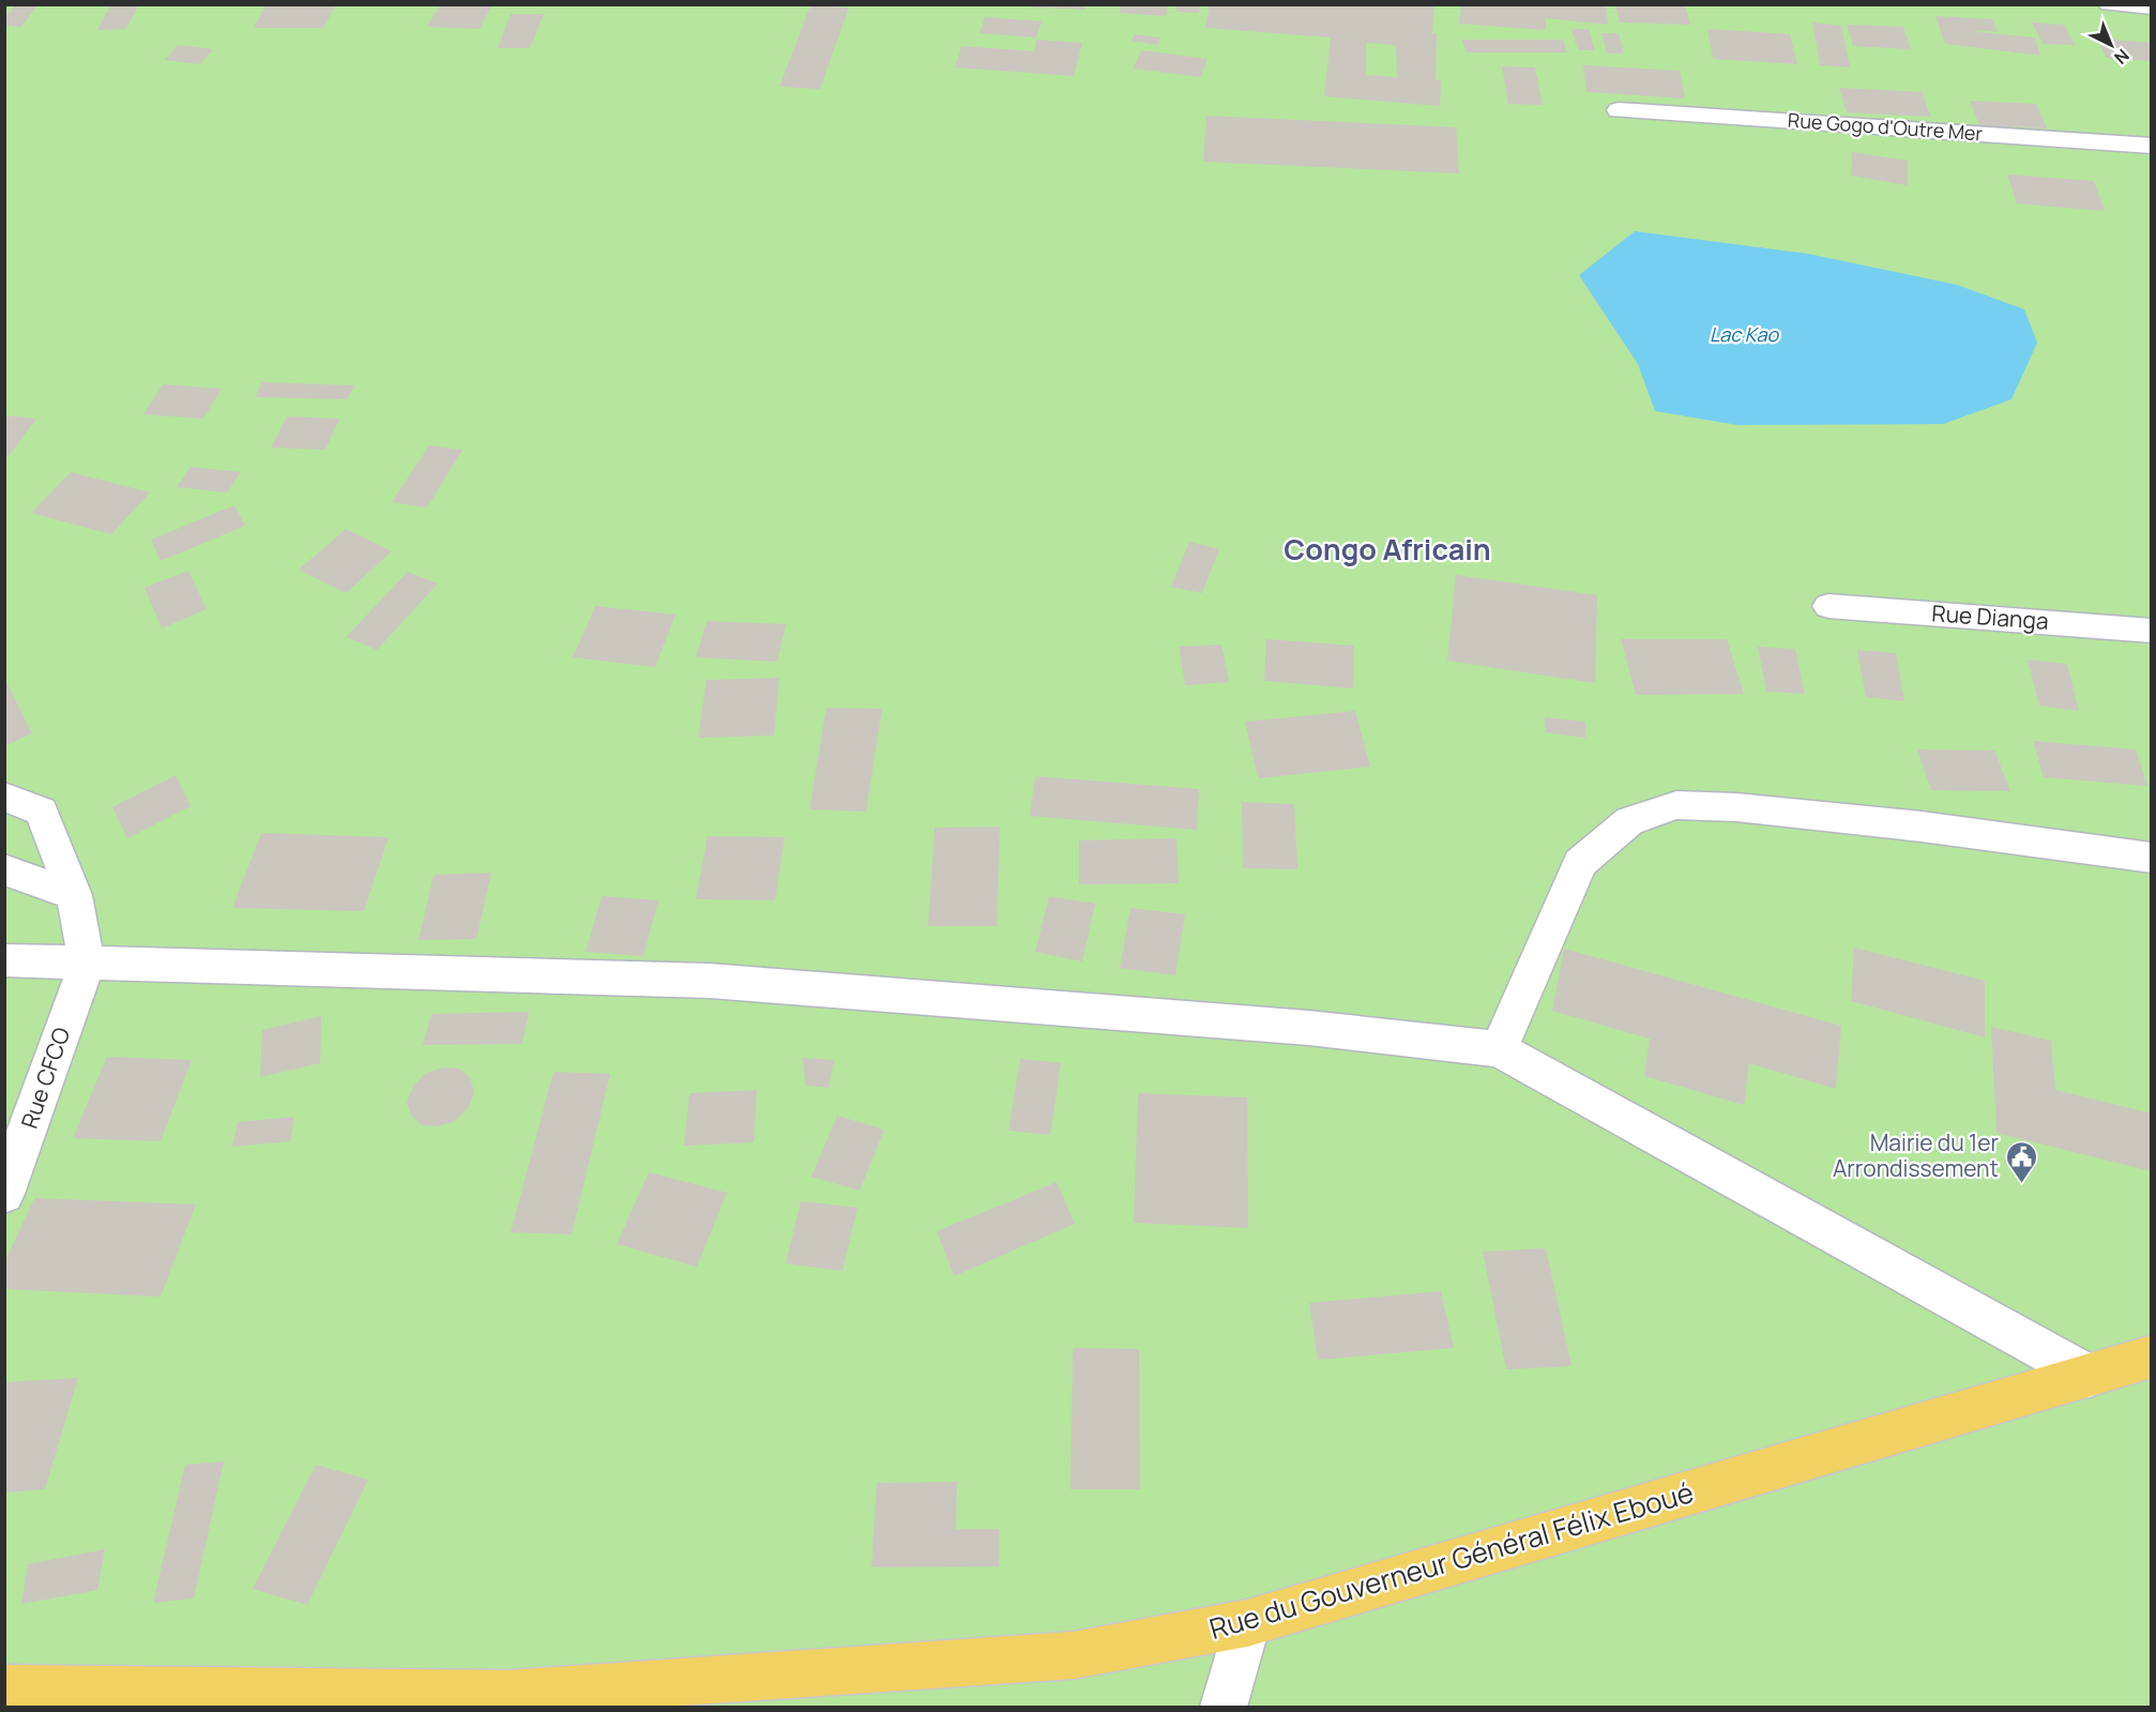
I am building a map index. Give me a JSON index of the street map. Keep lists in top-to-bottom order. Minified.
{"streets":{"main road":["Rue du Gouverneur Général Félix Eboué"],"street":["Rue Gogo d'Outre Mer","Rue Dianga","Rue CFCO"]},"districts":["Congo Africain"],"water":["Lac Kao"],"places":{"public building":["Mairie du 1er Arrondissement"]},"north":"bottom right"}
